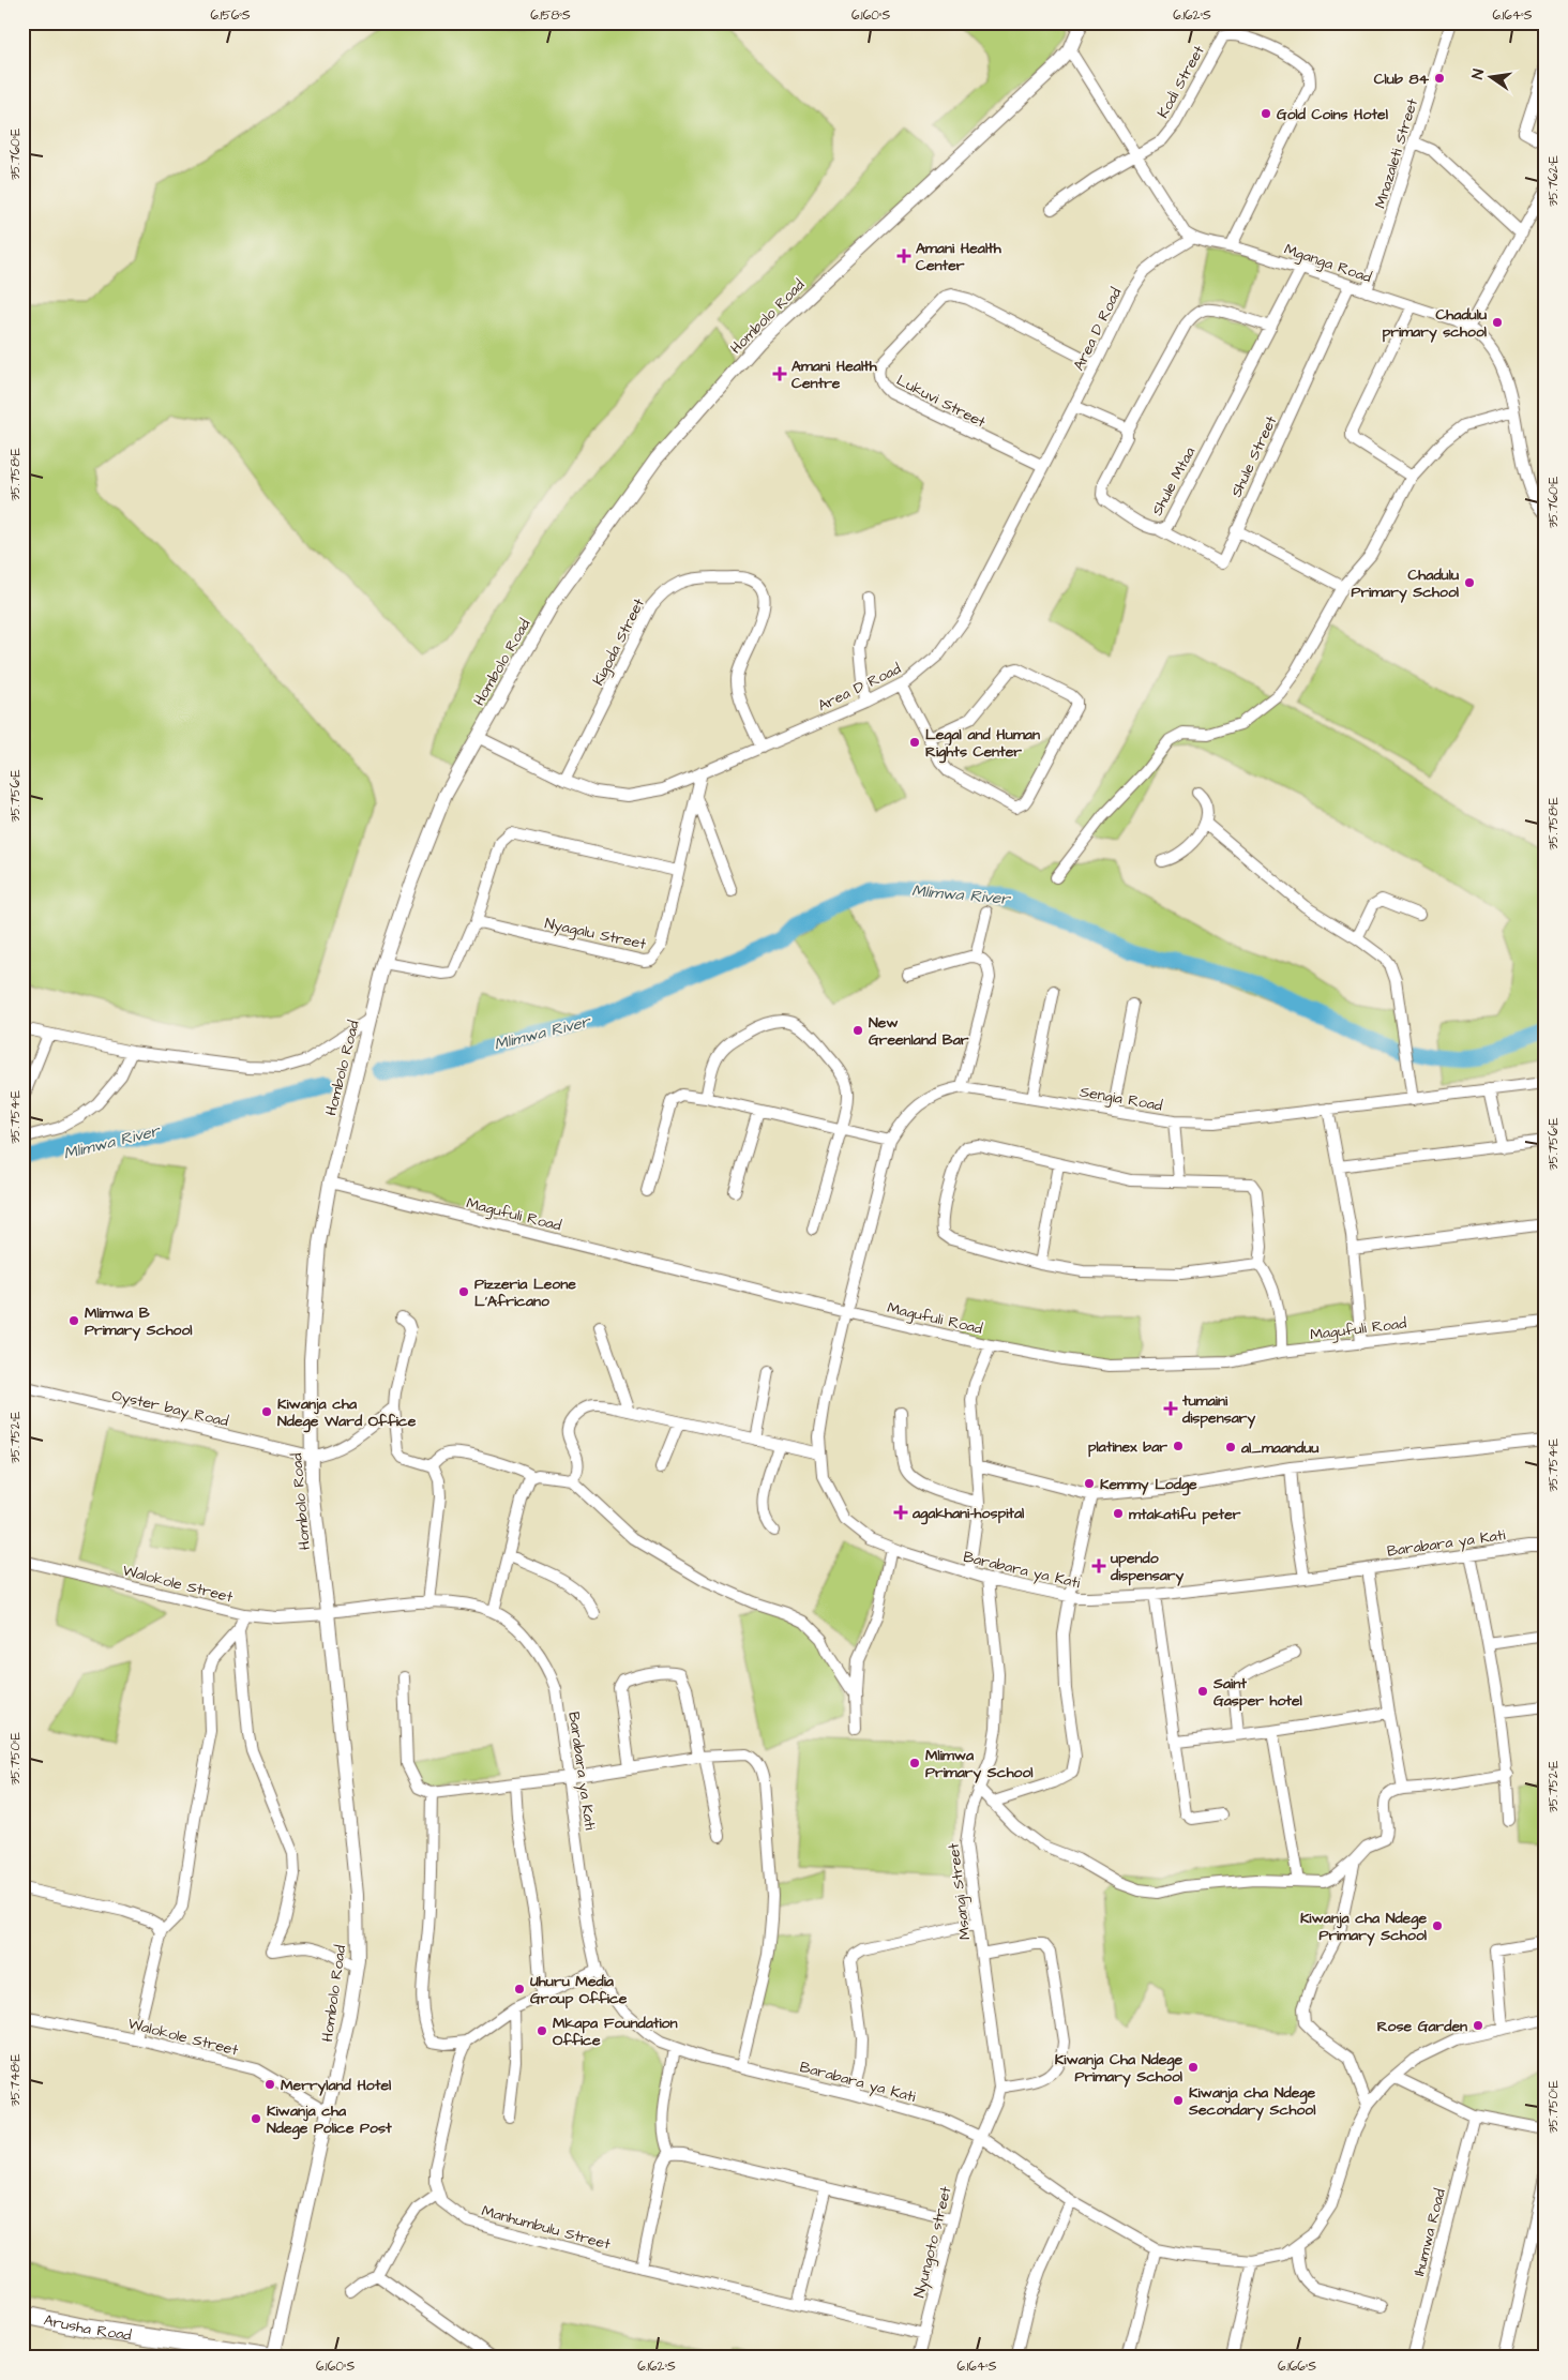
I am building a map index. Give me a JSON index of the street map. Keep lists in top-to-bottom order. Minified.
{"streets":{"highway":["Arusha Road"],"street":["Kodi Street","Mnazaleti Street","Mganga Road","Hombolo Road","Area D Road","Lukuvi Street","Shule Street","Shule Mtaa","Kigoda Street","Nyagalu Street","Sengia Road","Magufuli Road","Oyster bay Road","Barabara ya Kati","Walokole Street","Msangi Street","Manhumbulu Street","Ihumwa Road","Nyungoto street"]},"crossings":[["Kodi Street","Mganga Road"],["Mnazaleti Street","Mganga Road"],["Mganga Road","Area D Road"],["Mganga Road","Shule Street"],["Mganga Road","Shule Mtaa"],["Hombolo Road","Area D Road"],["Hombolo Road","Magufuli Road"],["Hombolo Road","Oyster bay Road"],["Hombolo Road","Walokole Street"],["Hombolo Road","Arusha Road"],["Area D Road","Lukuvi Street"],["Area D Road","Kigoda Street"],["Area D Road","Nyagalu Street"],["Shule Street","Shule Mtaa"],["Sengia Road","Magufuli Road"],["Sengia Road","Barabara ya Kati"],["Magufuli Road","Barabara ya Kati"],["Barabara ya Kati","Msangi Street"],["Barabara ya Kati","Nyungoto street"],["Msangi Street","Nyungoto street"],["Manhumbulu Street","Nyungoto street"]],"water":["Mlimwa River"],"places":{"other":["Club 84","Gold Coins Hotel","Chadulu primary school","Chadulu Primary School","Legal and Human Rights Center","New Greenland Bar","Pizzeria Leone L'Africano","Mlimwa B Primary School","Kiwanja cha Ndege Ward Office","platinex bar","al_maanduu","Kemmy Lodge","mtakatifu peter","Saint Gasper hotel","Mlimwa Primary School","Kiwanja cha Ndege Primary School","Uhuru Media Group Office","Rose Garden","Mkapa Foundation Office","Kiwanja Cha Ndege Primary School","Merryland Hotel","Kiwanja cha Ndege Secondary School","Kiwanja cha Ndege Police Post"],"health":["Amani Health Center","Amani Health Centre","tumaini dispensary","agakhani-hospital","upendo dispensary"]},"north":"left","coordinates":["6.156°S","6.158°S","6.160°S","6.162°S","6.164°S","35.760°E","35.762°E","35.758°E","35.756°E","35.754°E","35.752°E","35.750°E","35.748°E","6.166°S"]}
